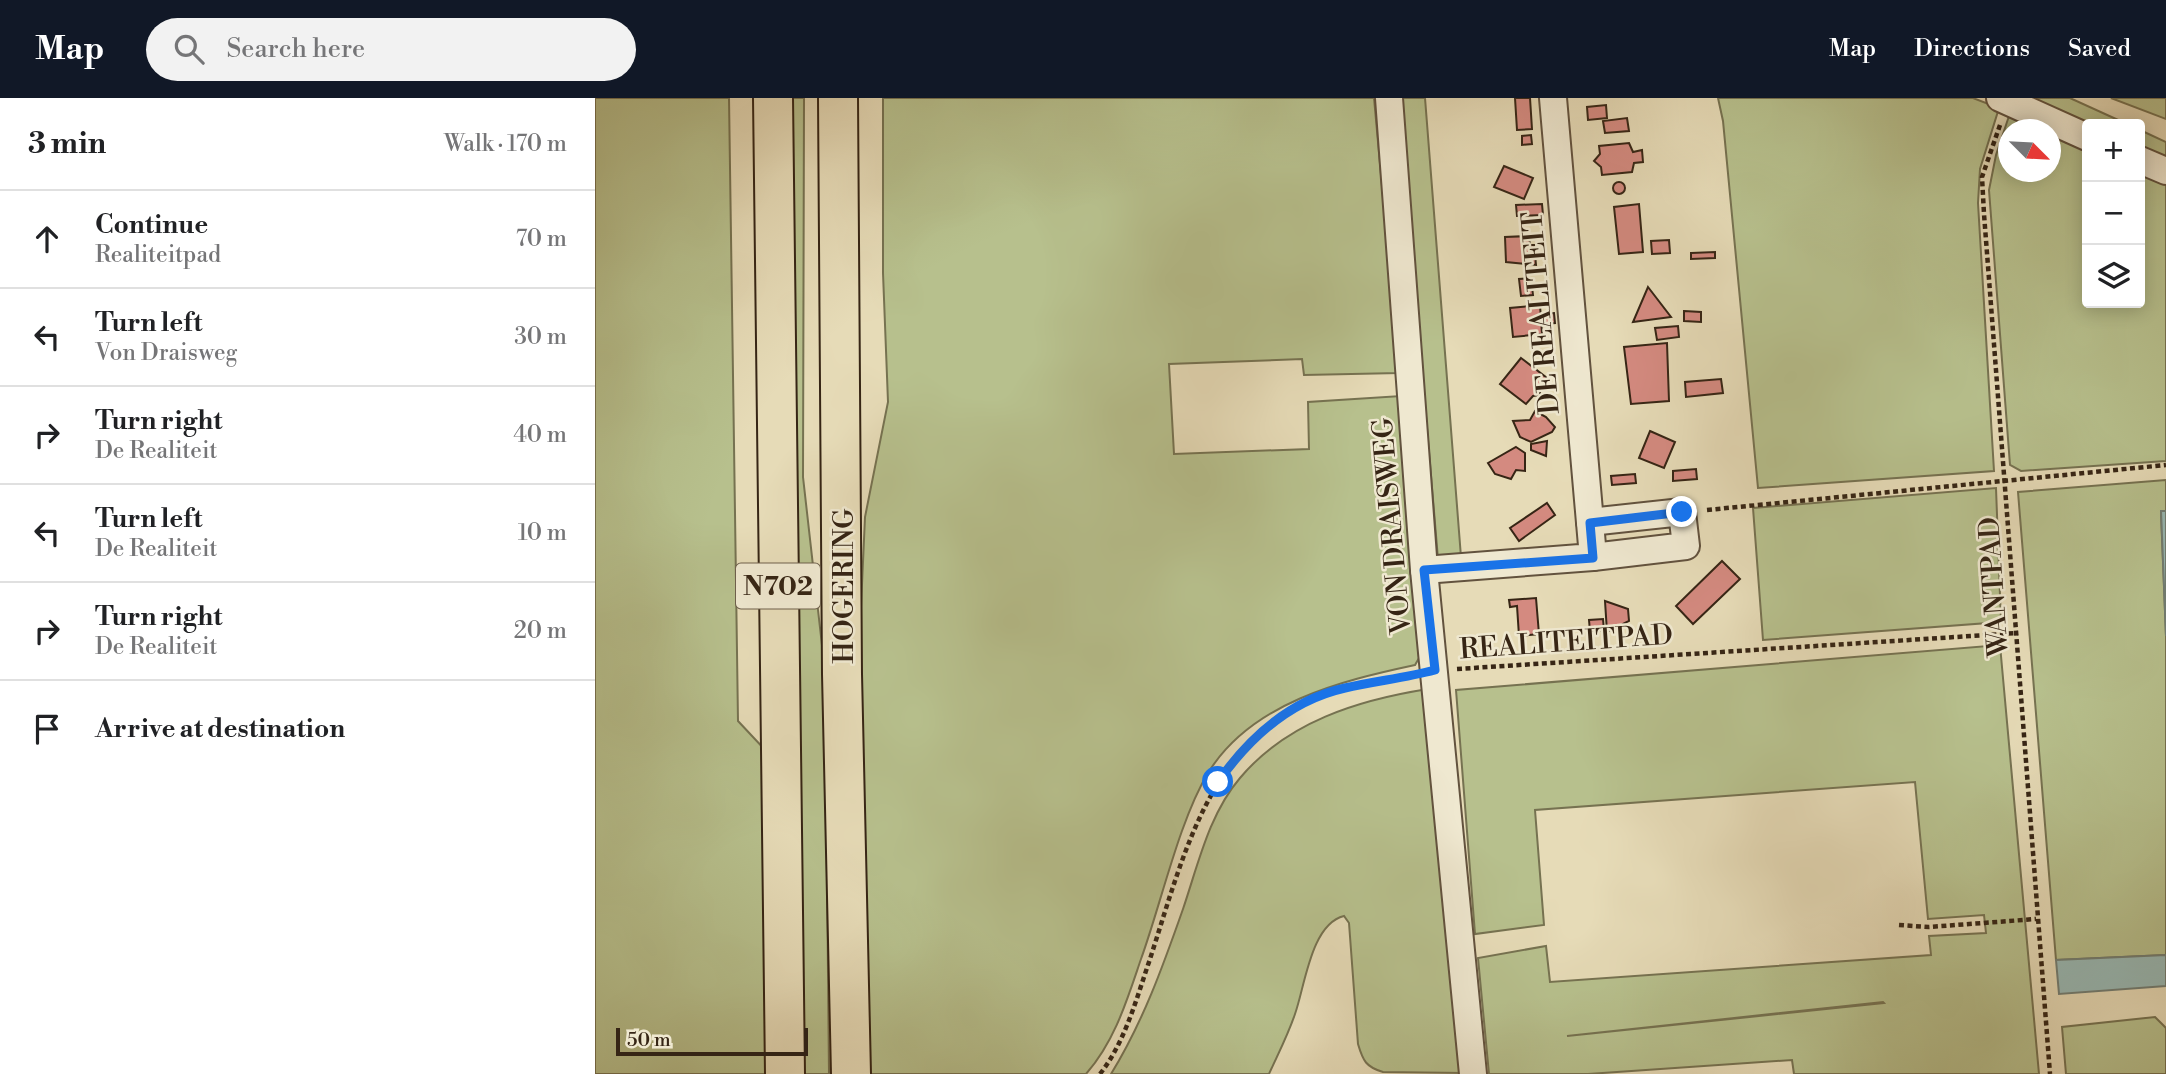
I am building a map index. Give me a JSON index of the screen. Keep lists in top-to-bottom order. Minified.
{"streets":{"highway":["N702","HOGERING"],"street":["DE REALITEIT","VON DRAISWEG"],"path":["WANTPAD","REALITEITPAD"]},"crossings":[["VON DRAISWEG","REALITEITPAD"],["WANTPAD","REALITEITPAD"]],"scale_bar":"50 m","north":"bottom right","page":{"header":"Map","search":"Search here","nav":["Map","Directions","Saved"],"heading":["3 min","Walk · 170 m"],"map_buttons":["+","−"],"list":[["Continue","Realiteitpad","70 m"],["Turn left","Von Draisweg","30 m"],["Turn right","De Realiteit","40 m"],["Turn left","De Realiteit","10 m"],["Turn right","De Realiteit","20 m"],"Arrive at destination"],"scale":"50 m"}}
